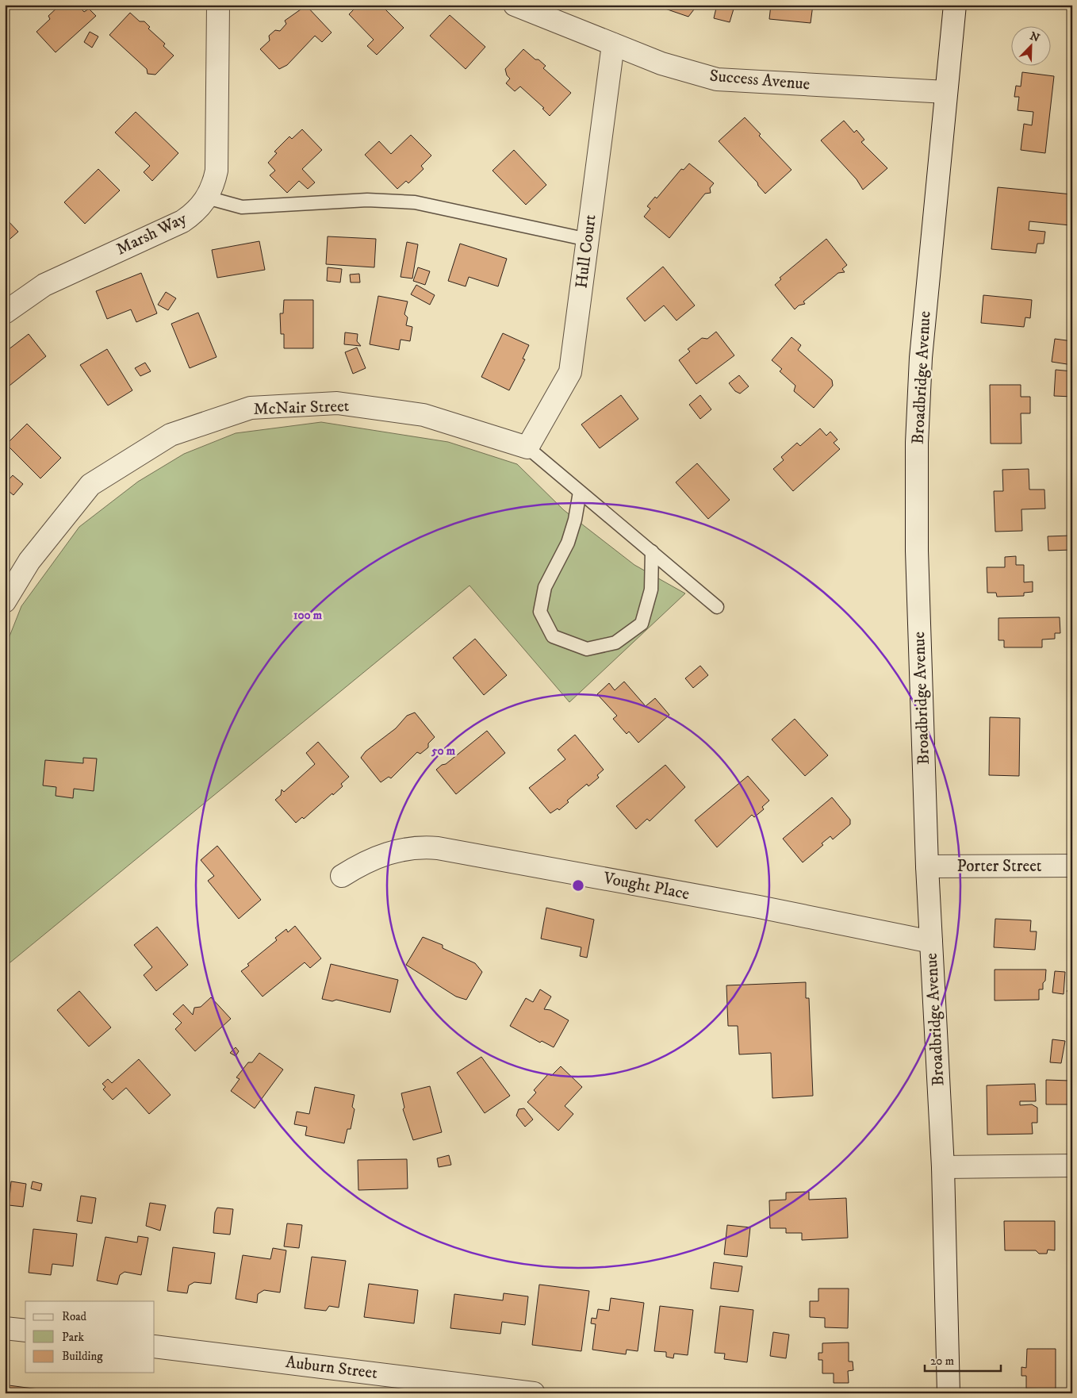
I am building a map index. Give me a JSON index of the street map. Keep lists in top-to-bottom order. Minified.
{"streets":{"street":["Success Avenue","Marsh Way","Hull Court","Broadbridge Avenue","McNair Street","Porter Street","Vought Place","Auburn Street"]},"crossings":[["Success Avenue","Hull Court"],["Success Avenue","Broadbridge Avenue"],["Hull Court","McNair Street"],["Broadbridge Avenue","Porter Street"],["Broadbridge Avenue","Vought Place"]],"legend":["Road","Park","Building"],"scale_bar":"20 m","north":"top right","rings":["100 m","50 m"]}
